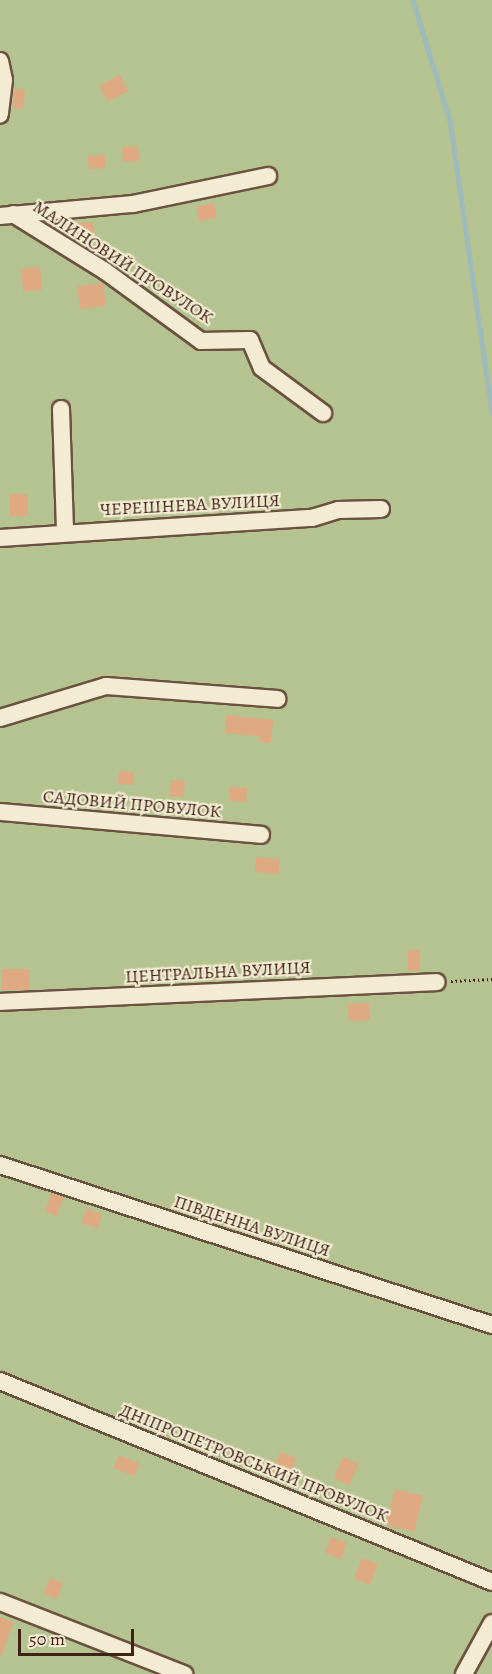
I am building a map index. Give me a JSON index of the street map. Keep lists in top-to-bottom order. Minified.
{"streets":{"lane":["МАЛИНОВИЙ ПРОВУЛОК","ЧЕРЕШНЕВА ВУЛИЦЯ","САДОВИЙ ПРОВУЛОК","ЦЕНТРАЛЬНА ВУЛИЦЯ","ПІВДЕННА ВУЛИЦЯ","ДНІПРОПЕТРОВСЬКИЙ ПРОВУЛОК"]},"scale_bar":"50 m"}
